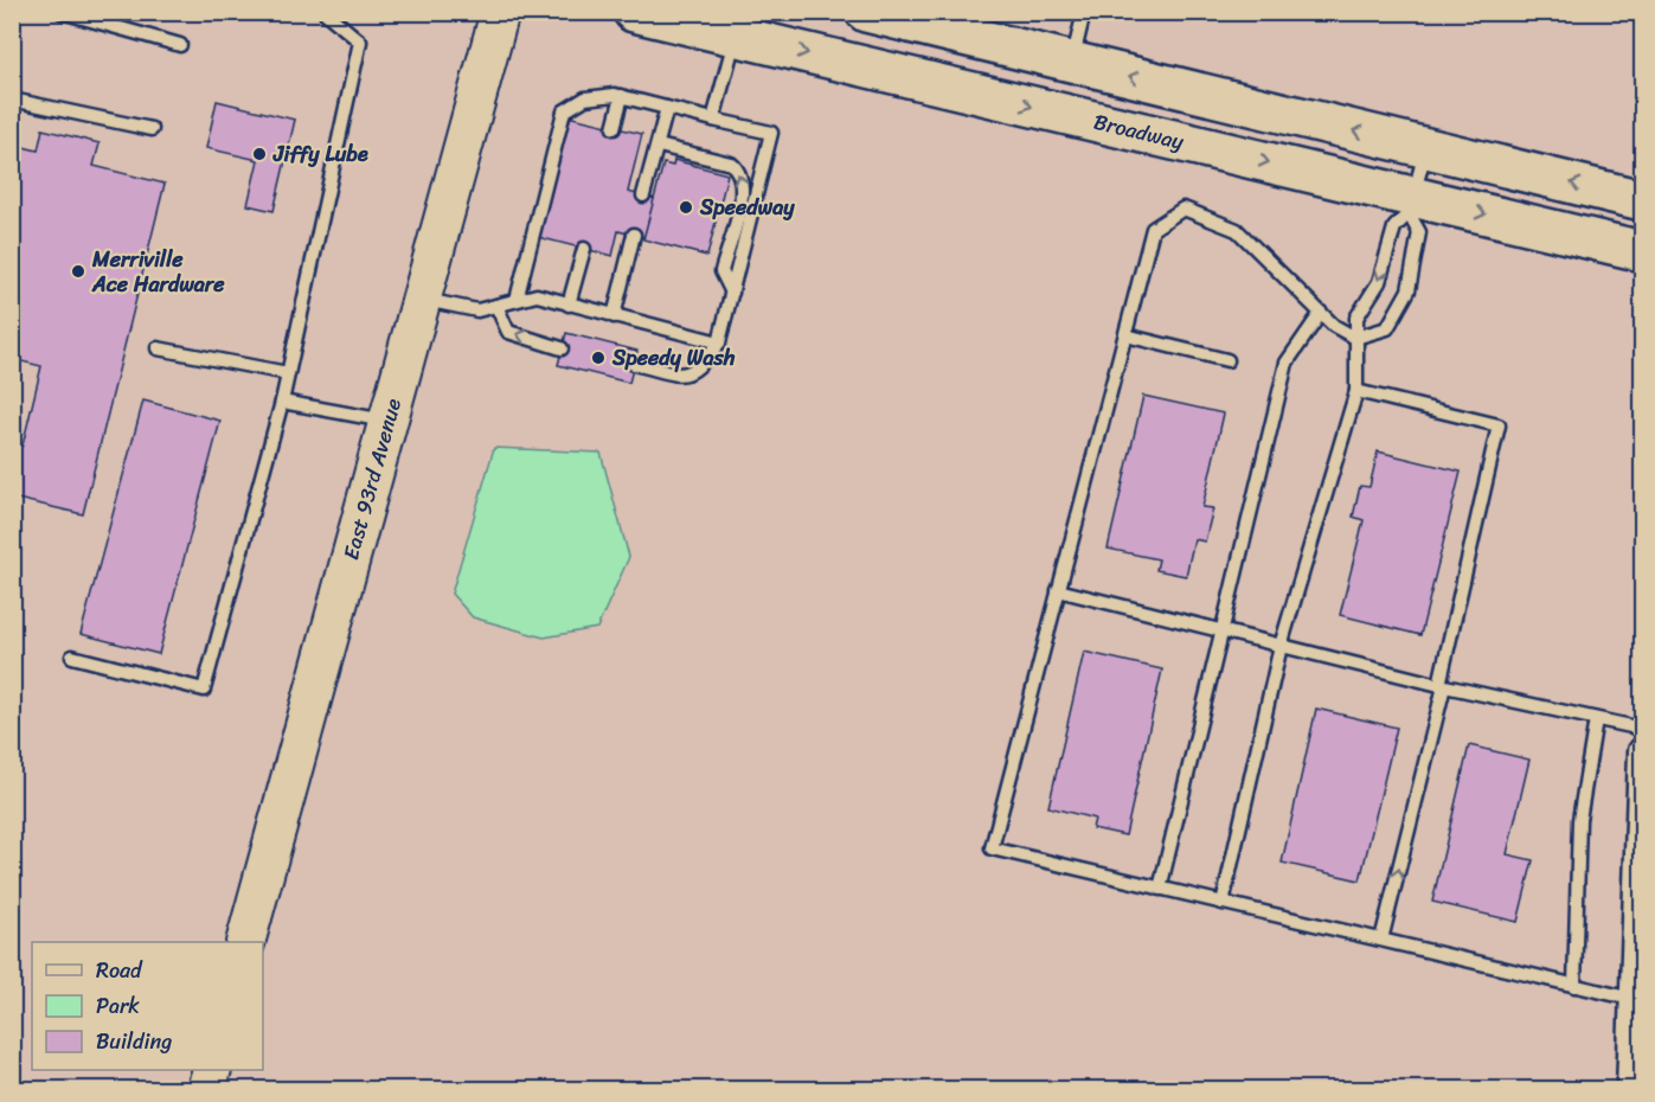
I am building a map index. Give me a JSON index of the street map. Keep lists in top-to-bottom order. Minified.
{"streets":{"main road":["Broadway"],"street":["East 93rd Avenue"]},"places":["Jiffy Lube","Speedway","Merriville Ace Hardware","Speedy Wash"],"legend":["Road","Park","Building"]}
